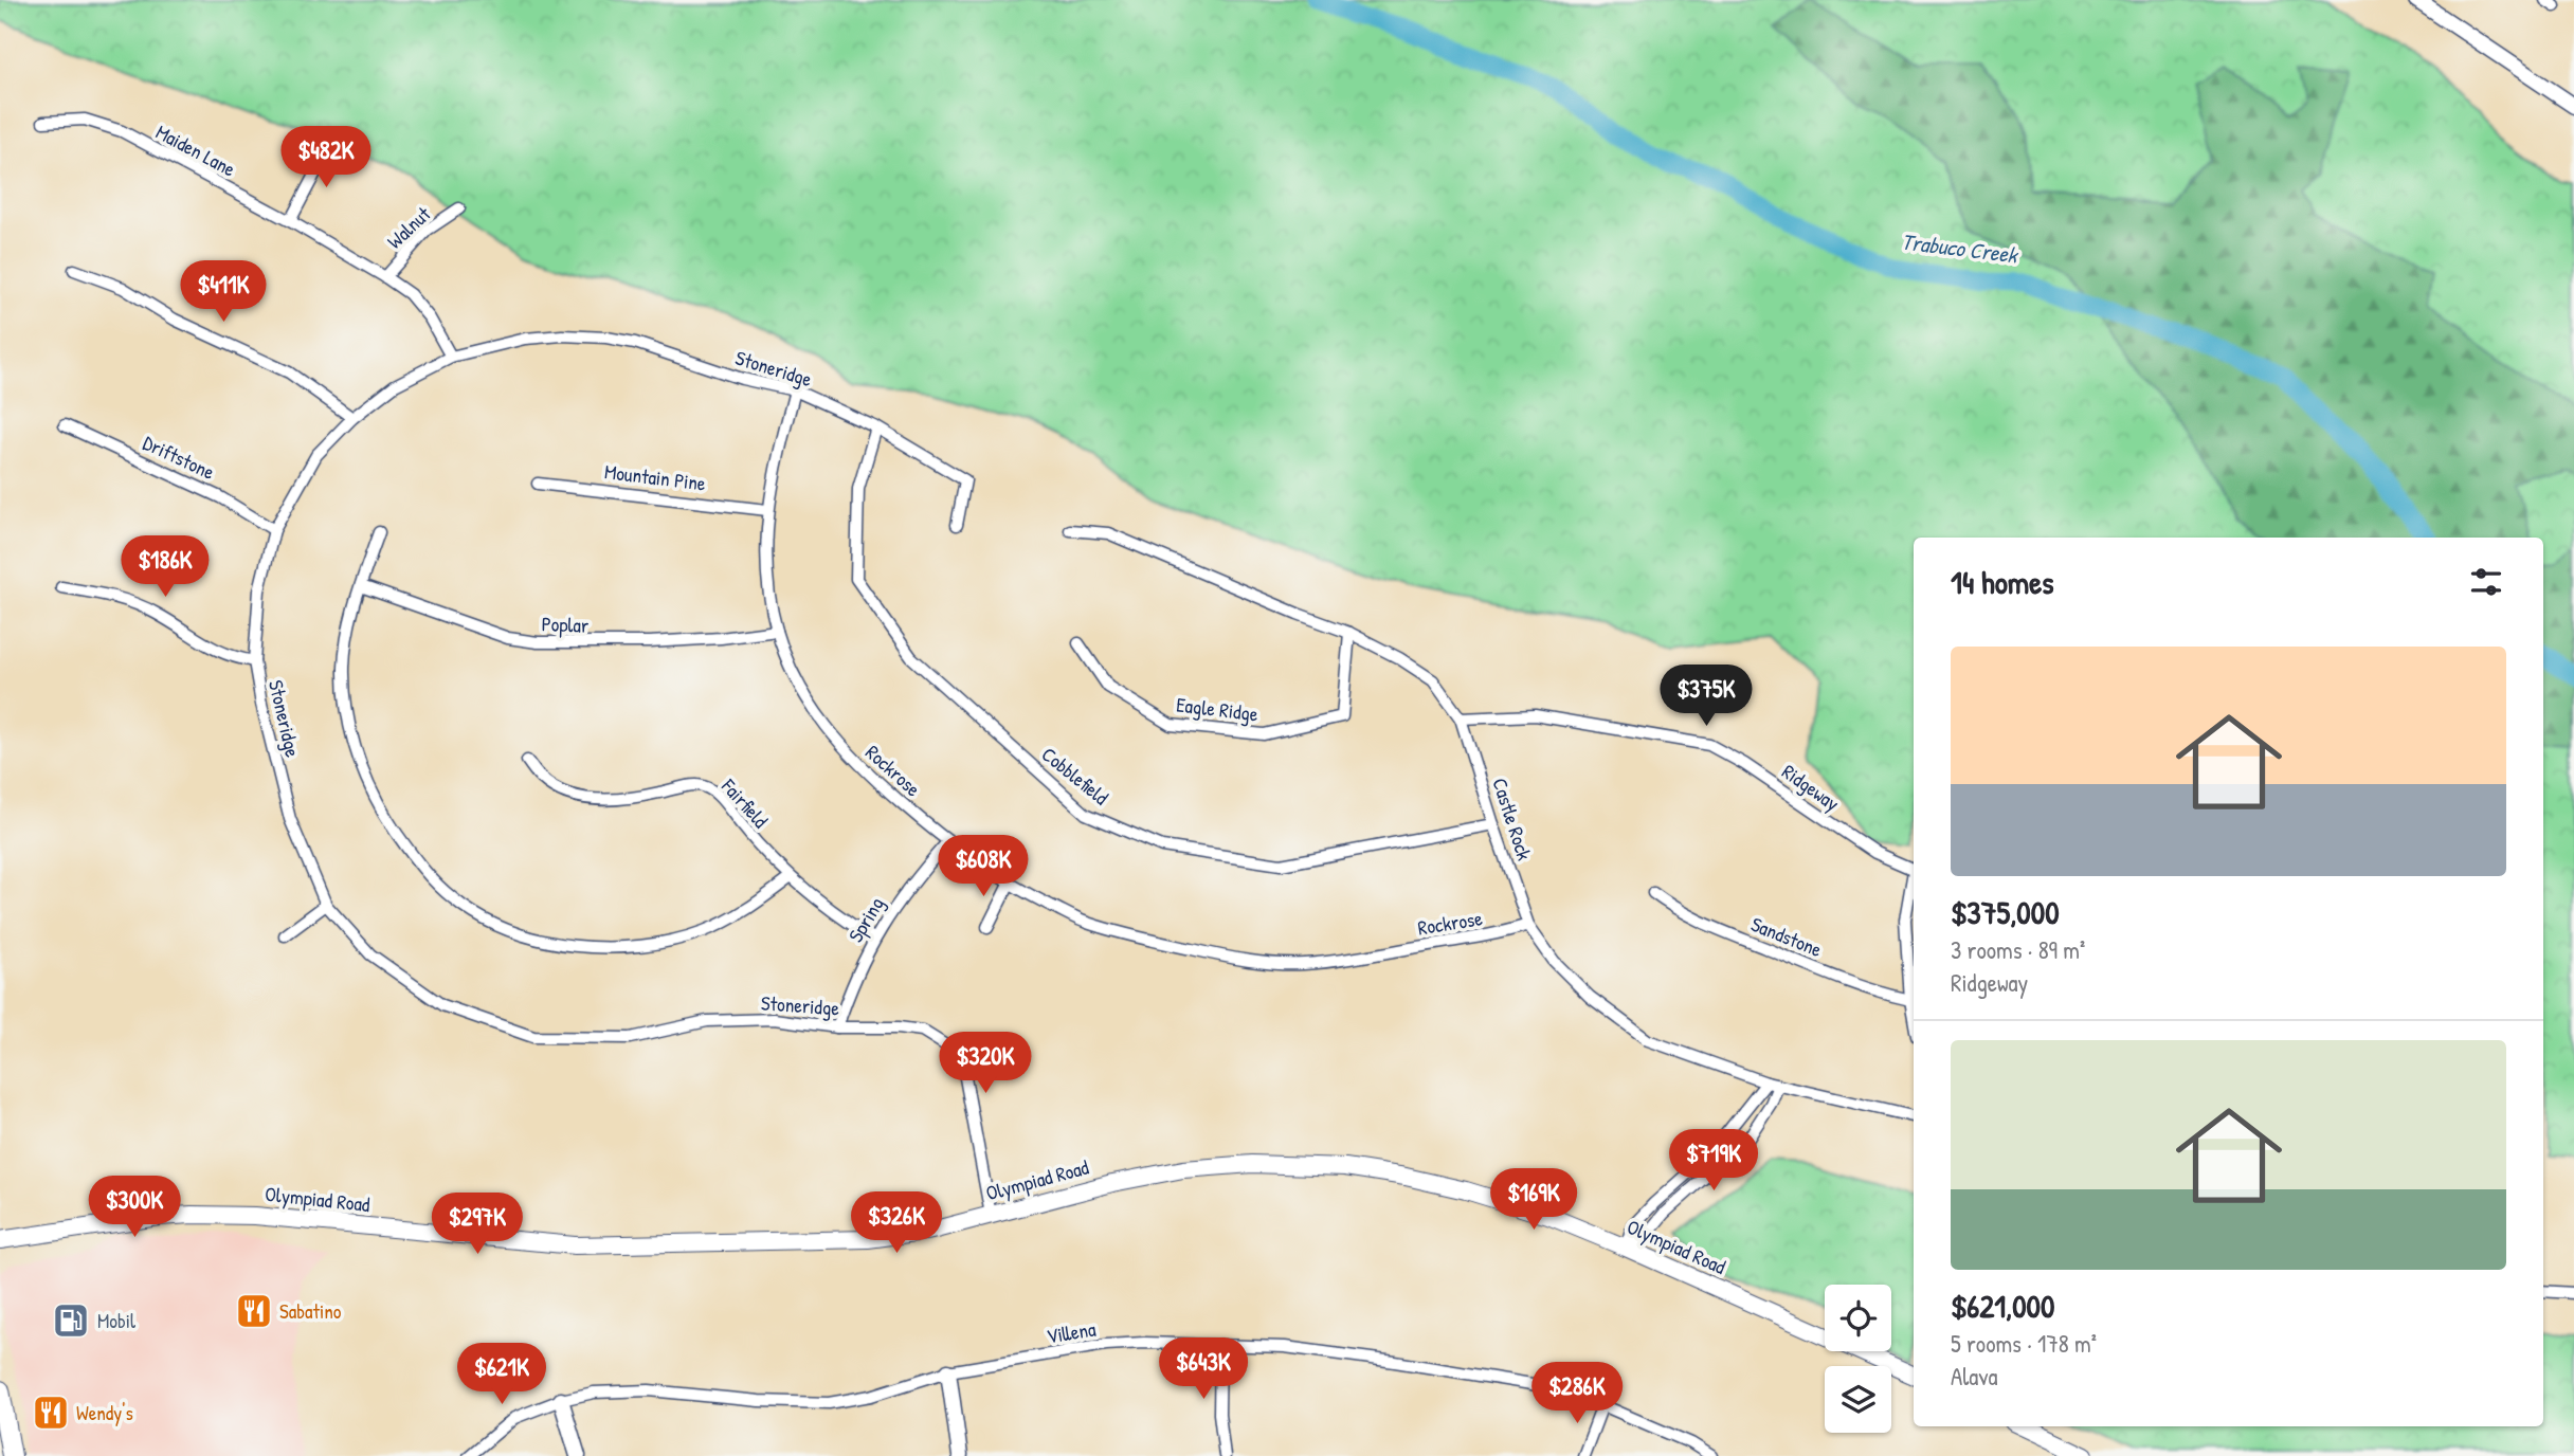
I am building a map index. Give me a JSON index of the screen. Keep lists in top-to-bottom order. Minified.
{"streets":{"main road":["Olympiad Road"],"street":["Maiden Lane","Walnut","Stoneridge","Driftstone","Mountain Pine","Poplar","Eagle Ridge","Rockrose","Cobblefield","Ridgeway","Fairfield","Castle Rock","Spring","Sandstone","Villena"]},"crossings":[["Maiden Lane","Walnut"],["Maiden Lane","Stoneridge"],["Stoneridge","Driftstone"],["Stoneridge","Rockrose"],["Stoneridge","Cobblefield"],["Stoneridge","Spring"],["Stoneridge","Olympiad Road"],["Mountain Pine","Rockrose"],["Poplar","Rockrose"],["Eagle Ridge","Castle Rock"],["Rockrose","Castle Rock"],["Rockrose","Spring"],["Cobblefield","Castle Rock"],["Ridgeway","Castle Rock"],["Fairfield","Spring"]],"water":["Trabuco Creek"],"places":{"restaurant":["Sabatino","Wendy's"],"fuel station":["Mobil"]},"page":{"price":["$482K","$411K","$186K","$375K","$608K","$320K","$719K","$169K","$300K","$326K","$297K","$643K","$621K","$286K"],"heading":"14 homes","list":[{"name":"$375,000","note":"3 rooms · 89 m² · Ridgeway"},{"name":"$621,000","note":"5 rooms · 178 m² · Alava"}]}}
